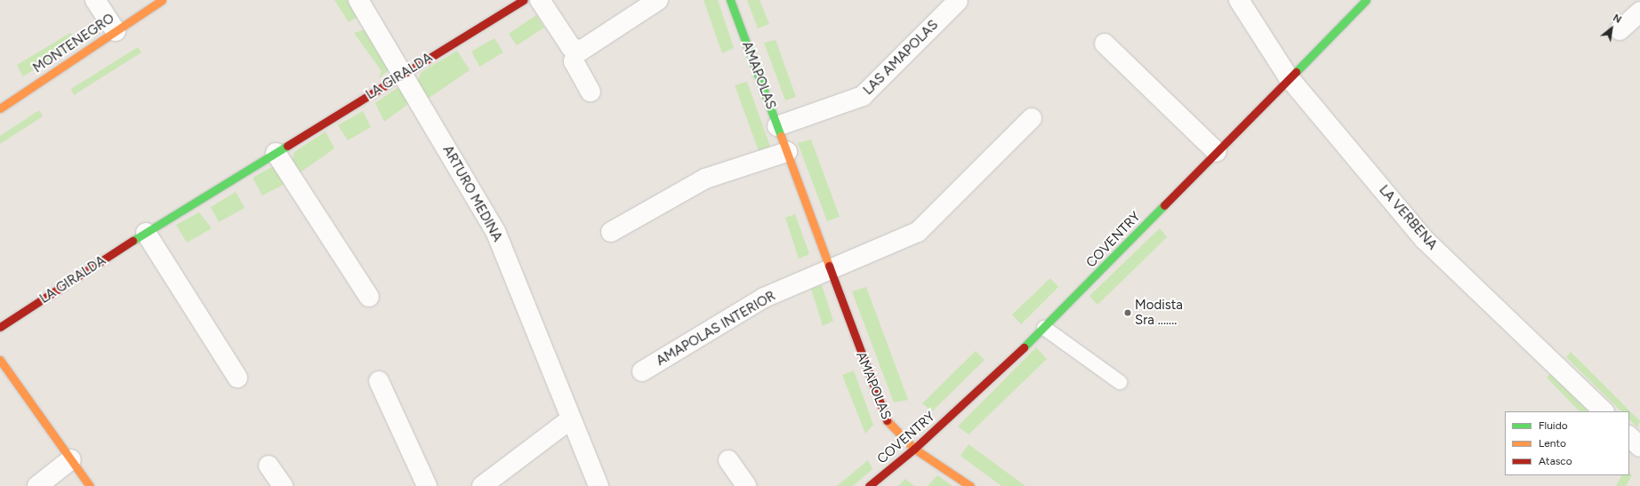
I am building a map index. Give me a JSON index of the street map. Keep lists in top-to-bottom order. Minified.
{"streets":{"street":["MONTENEGRO","LAS AMAPOLAS","AMAPOLAS","LA GIRALDA","ARTURO MEDINA","LA VERBENA","COVENTRY","AMAPOLAS INTERIOR"]},"crossings":[["LAS AMAPOLAS","AMAPOLAS"],["AMAPOLAS","COVENTRY"],["AMAPOLAS","AMAPOLAS INTERIOR"],["LA GIRALDA","ARTURO MEDINA"],["LA VERBENA","COVENTRY"]],"places":["Modista Sra ......."],"legend":["Fluido","Lento","Atasco"],"north":"top right"}
